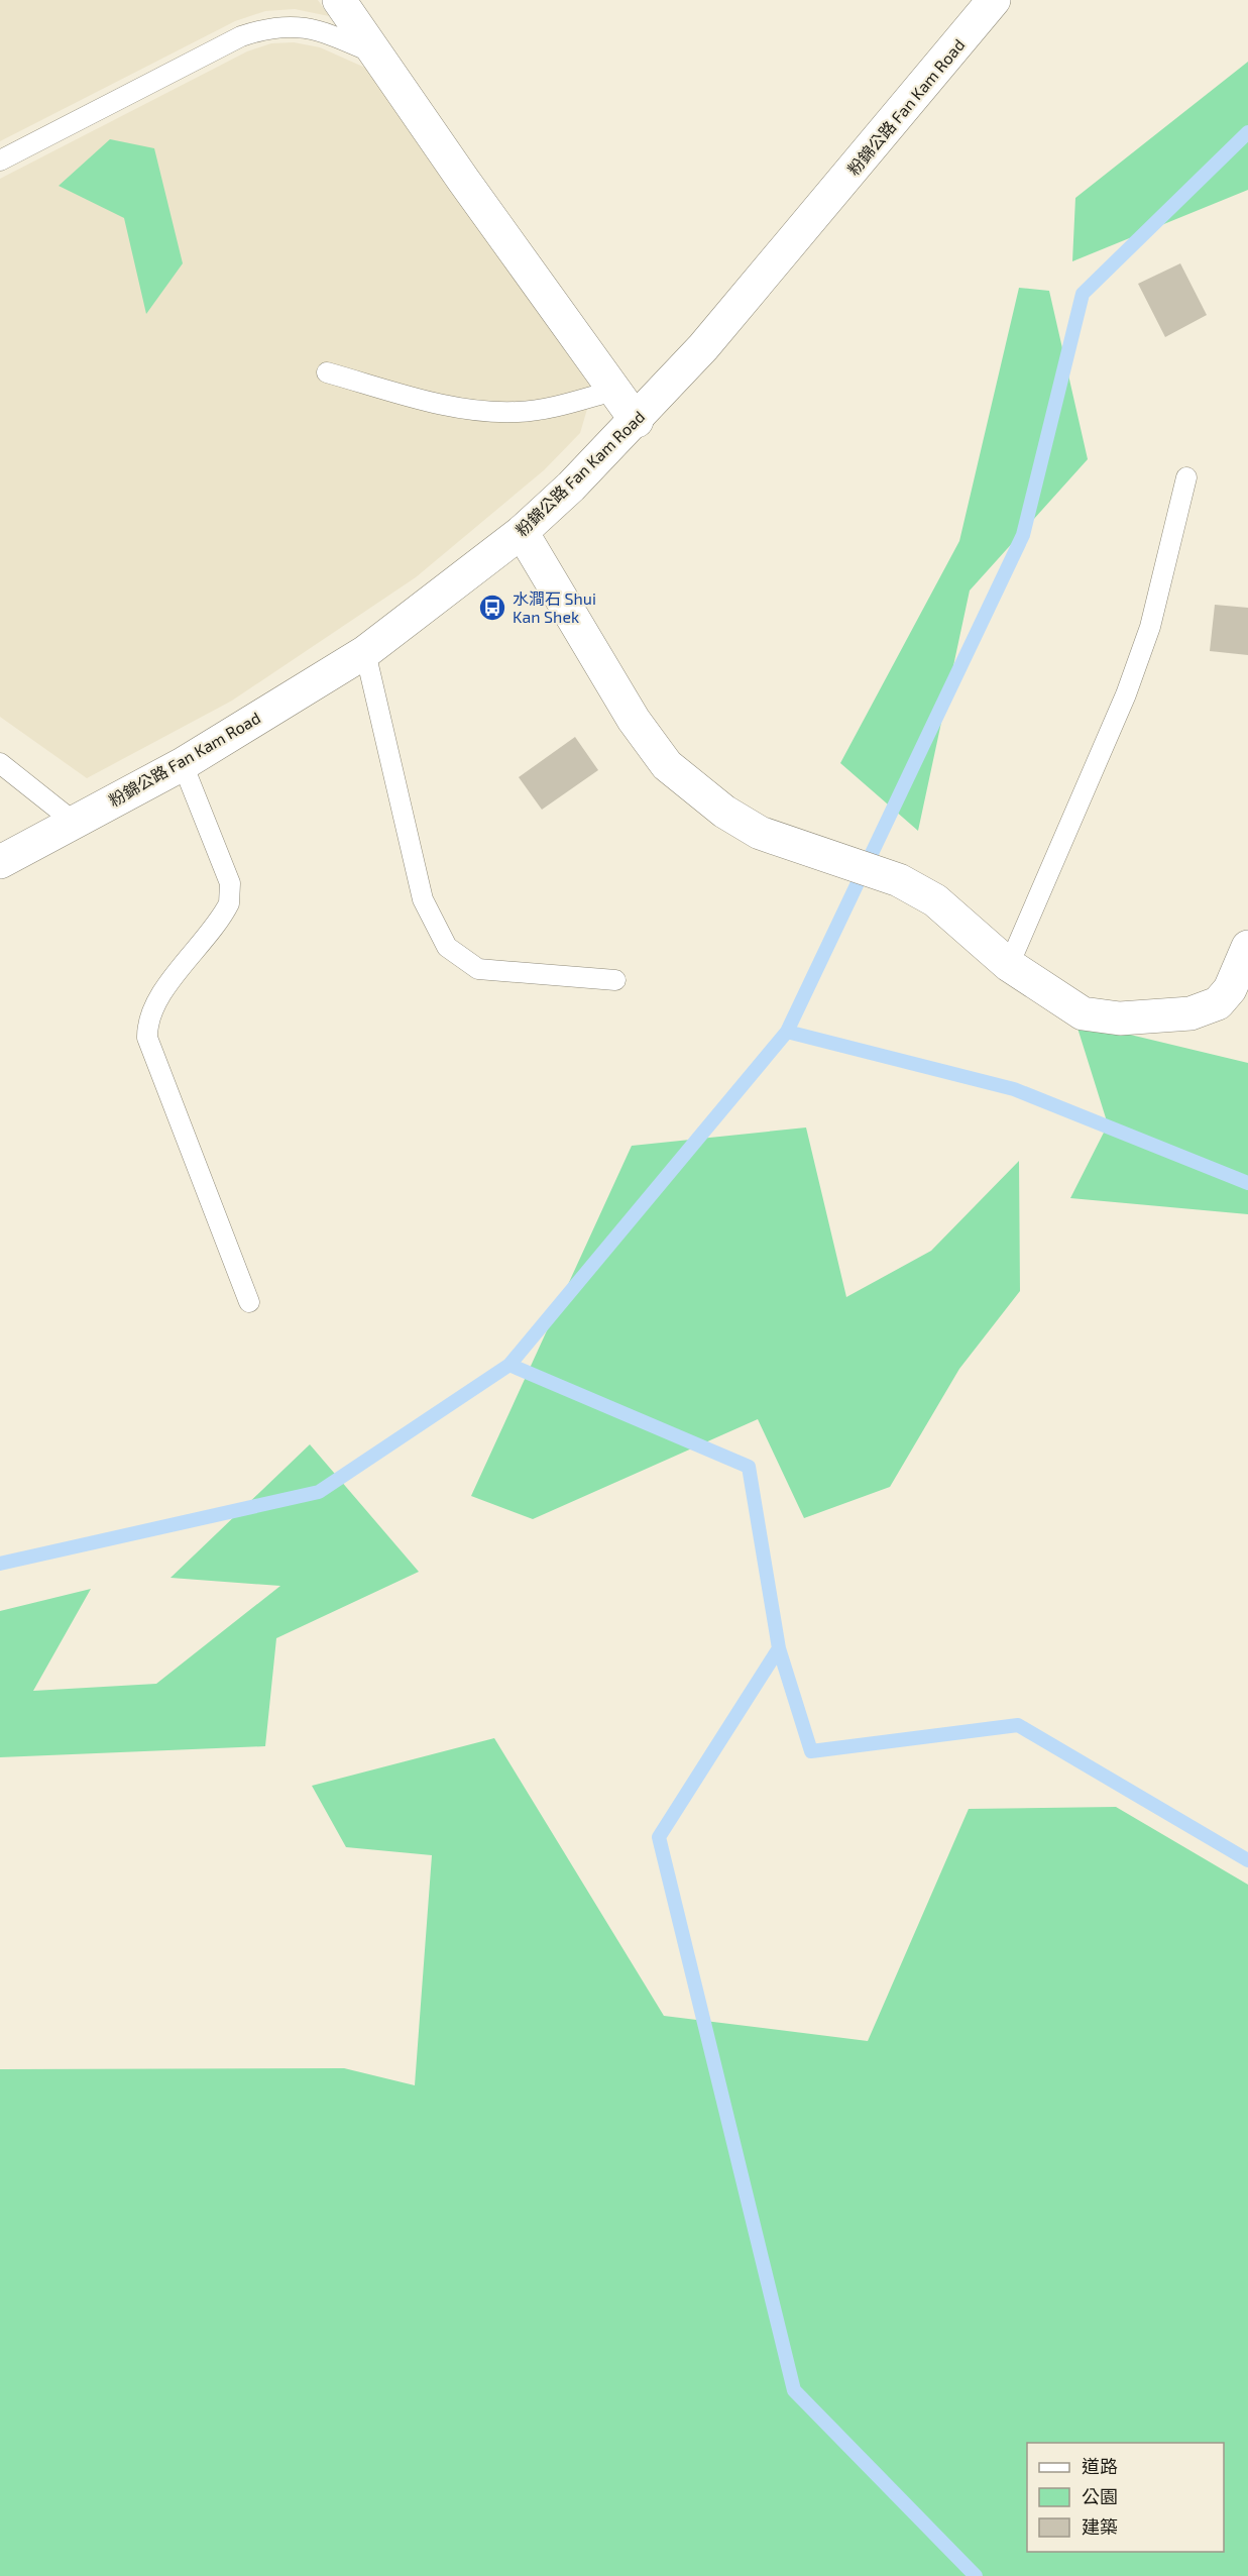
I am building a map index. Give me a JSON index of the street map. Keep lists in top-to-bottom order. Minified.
{"streets":{"street":["粉錦公路 Fan Kam Road"]},"places":{"bus stop":["水澗石 Shui Kan Shek"]},"legend":["道路","公園","建築"]}
